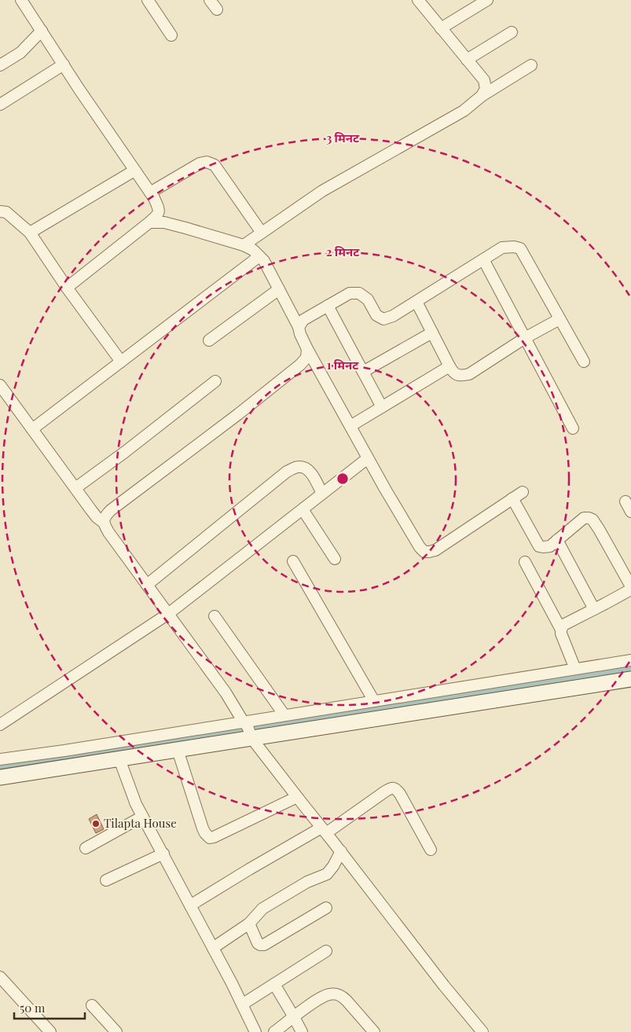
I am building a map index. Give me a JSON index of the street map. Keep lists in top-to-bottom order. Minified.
{"places":["Tilapta House"],"scale_bar":"50 m","rings":["3 मिनट","2 मिनट","1 मिनट"]}
